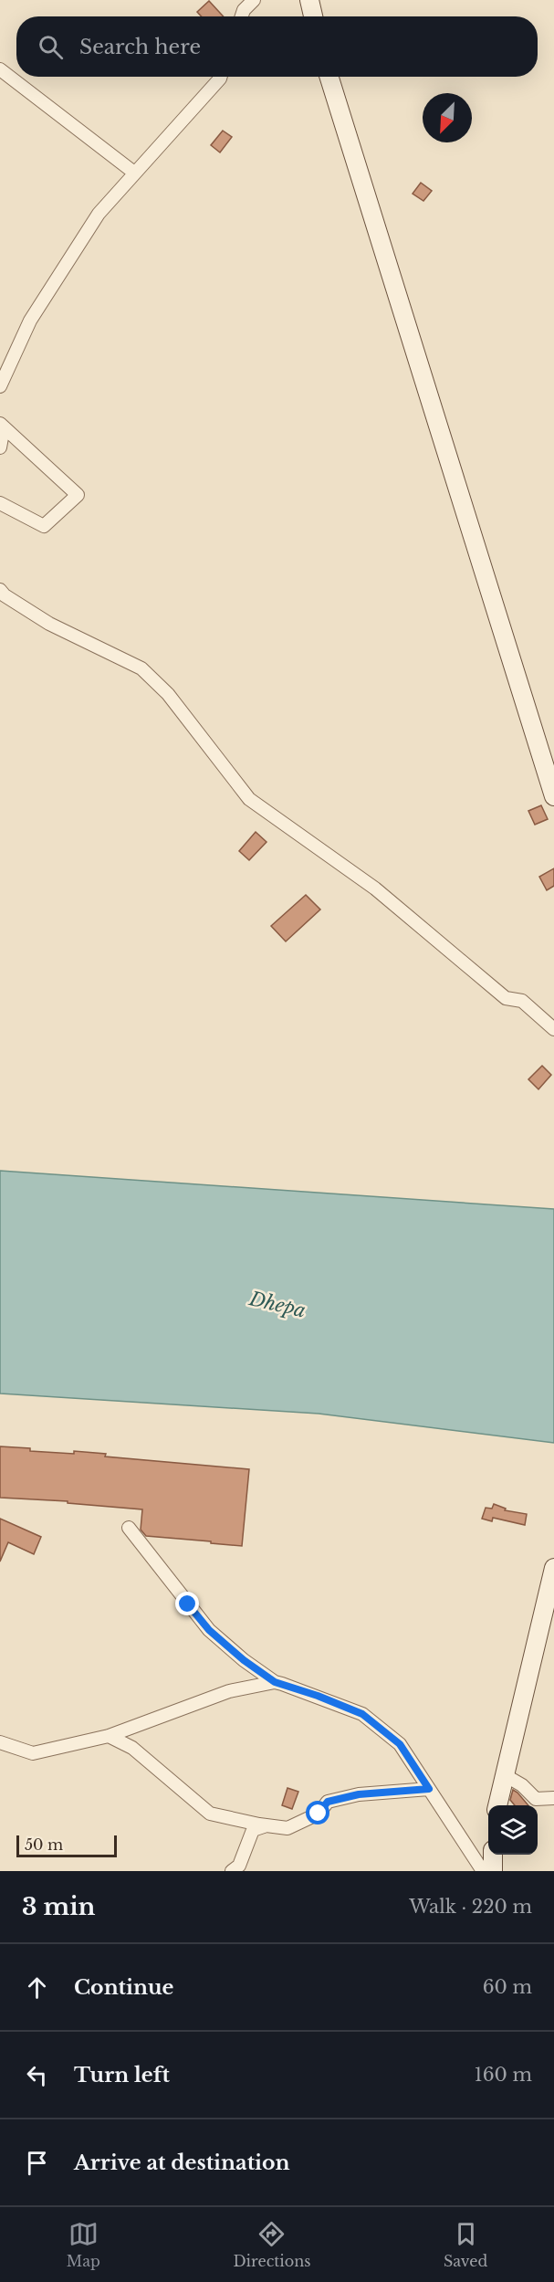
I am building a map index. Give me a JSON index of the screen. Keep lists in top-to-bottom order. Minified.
{"water":["Dhepa"],"scale_bar":"50 m","north":"bottom left","page":{"search":"Search here","scale":"50 m","heading":["3 min","Walk · 220 m"],"list":[["Continue","60 m"],["Turn left","160 m"],"Arrive at destination"],"nav":["Map","Directions","Saved"]}}
